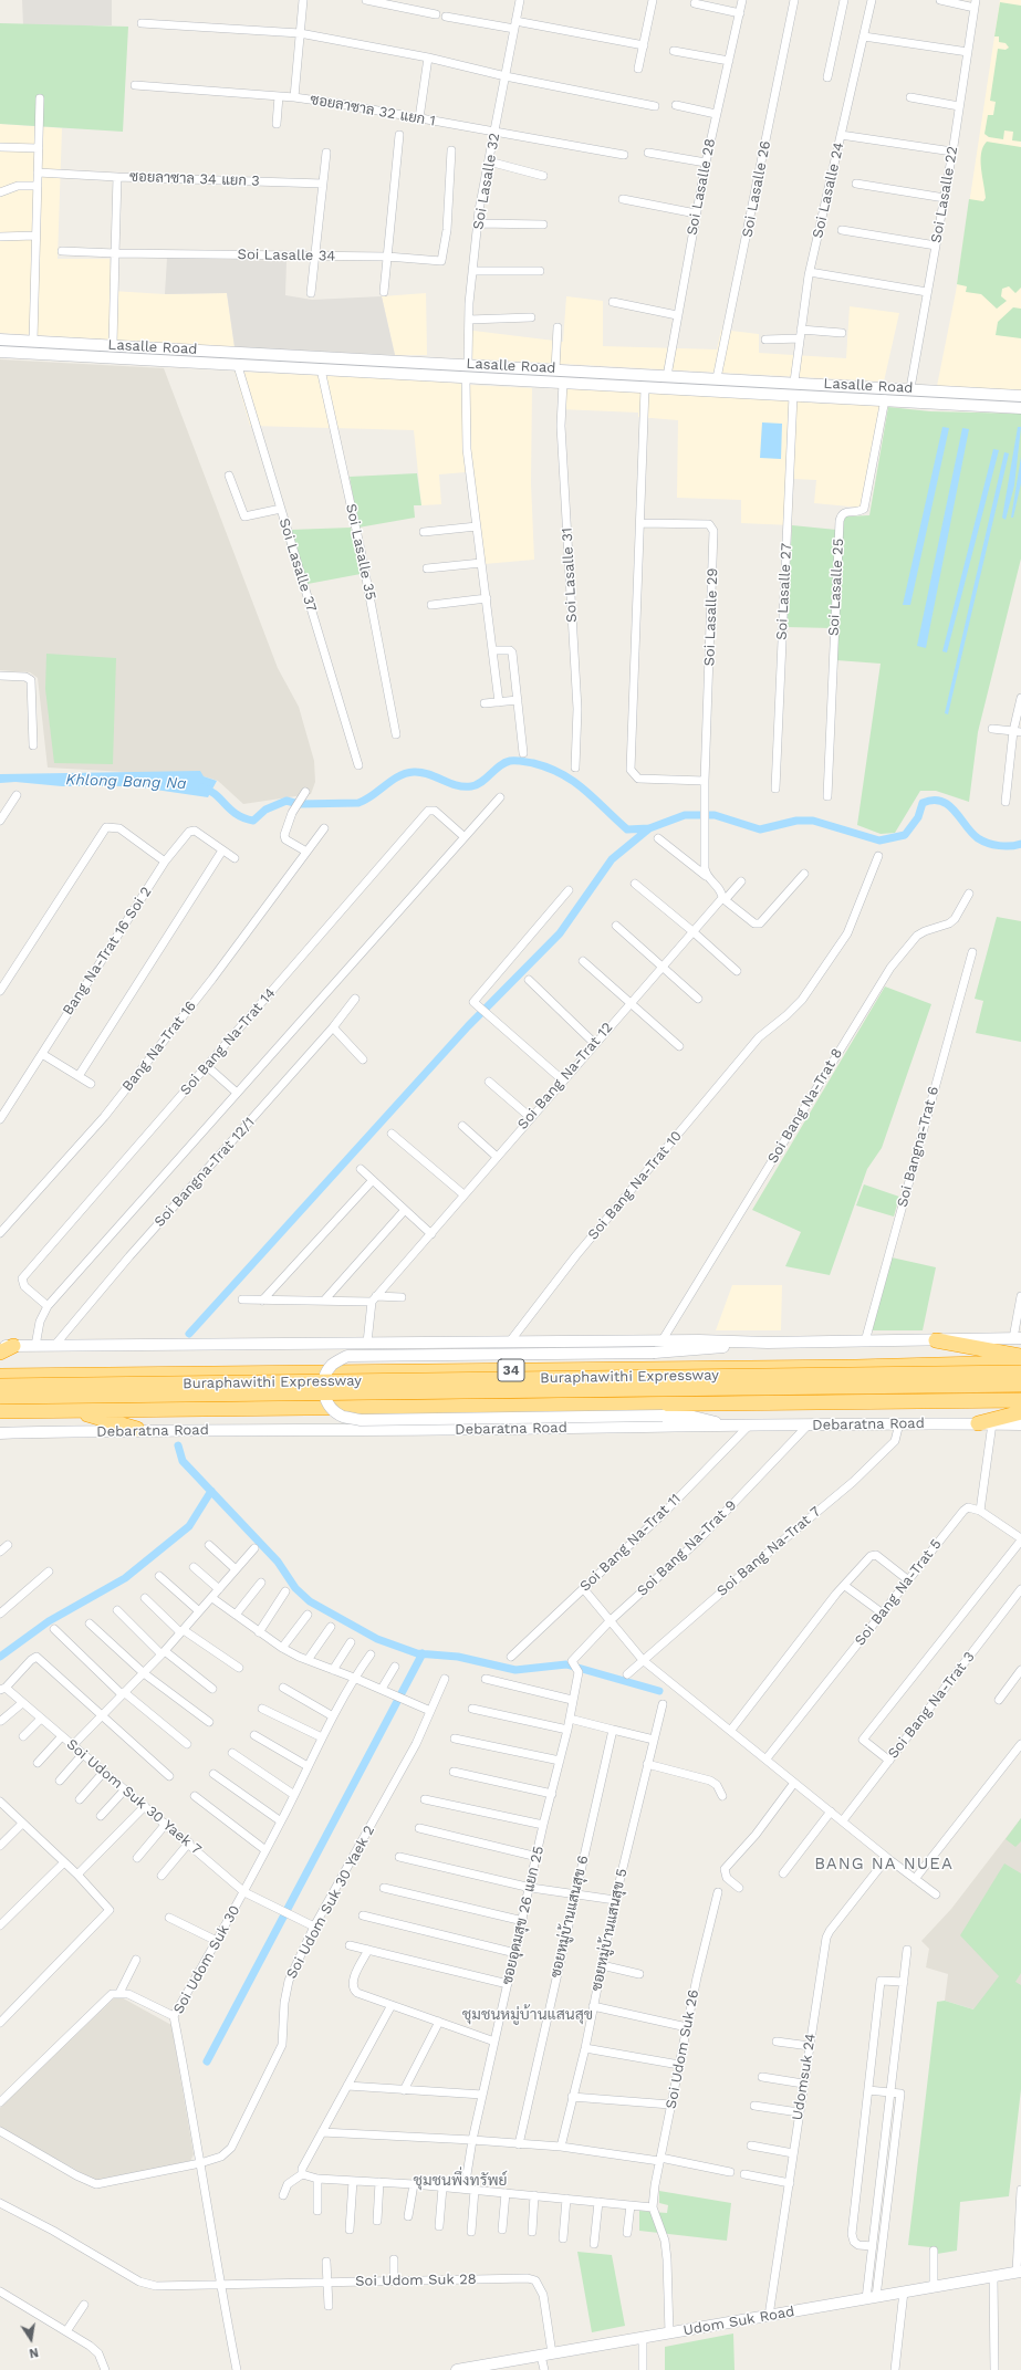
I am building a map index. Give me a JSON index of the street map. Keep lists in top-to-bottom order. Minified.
{"streets":{"highway":["34","Buraphawithi Expressway","Debaratna Road"],"main road":["Lasalle Road","Udom Suk Road"],"street":["ซอยลาซาล 32 แยก 1","ซอยลาซาล 34 แยก 3","Soi Lasalle 32","Soi Lasalle 28","Soi Lasalle 26","Soi Lasalle 24","Soi Lasalle 22","Soi Lasalle 34","Soi Lasalle 35","Soi Lasalle 37","Soi Lasalle 31","Soi Lasalle 25","Soi Lasalle 27","Soi Lasalle 29","Bang Na-Trat 16 Soi 2","Soi Bang Na-Trat 14","Bang Na-Trat 16","Soi Bang Na-Trat 12","Soi Bang Na-Trat 8","Soi Bangna-Trat 6","Soi Bangna-Trat 12/1","Soi Bang Na-Trat 10","Soi Bang Na-Trat 11","Soi Bang Na-Trat 9","Soi Bang Na-Trat 7","Soi Bang Na-Trat 5","Soi Bang Na-Trat 3","Soi Udom Suk 30 Yaek 7","Soi Udom Suk 30 Yaek 2","ซอยอุดมสุข 26 แยก 25","ซอยหมู่บ้านแสนสุข 6","ซอยหมู่บ้านแสนสุข 5","Soi Udom Suk 30","Soi Udom Suk 26","Udomsuk 24","Soi Udom Suk 28"]},"crossings":[["ซอยลาซาล 32 แยก 1","Soi Lasalle 32"],["ซอยลาซาล 34 แยก 3","Soi Lasalle 34"],["Soi Lasalle 32","Lasalle Road"],["Soi Lasalle 28","Lasalle Road"],["Soi Lasalle 26","Lasalle Road"],["Soi Lasalle 24","Lasalle Road"],["Soi Lasalle 22","Lasalle Road"],["Lasalle Road","Soi Lasalle 35"],["Lasalle Road","Soi Lasalle 37"],["Lasalle Road","Soi Lasalle 31"],["Lasalle Road","Soi Lasalle 25"],["Lasalle Road","Soi Lasalle 27"],["Soi Bang Na-Trat 8","34"],["Soi Bangna-Trat 6","34"],["Soi Bangna-Trat 12/1","34"],["Soi Bang Na-Trat 10","34"],["Debaratna Road","Soi Bang Na-Trat 11"],["Debaratna Road","Soi Bang Na-Trat 9"],["Debaratna Road","Soi Bang Na-Trat 7"],["Soi Bang Na-Trat 9","ซอยอุดมสุข 26 แยก 25"],["Soi Udom Suk 30 Yaek 7","Soi Udom Suk 30 Yaek 2"],["Soi Udom Suk 30 Yaek 7","Soi Udom Suk 30"],["Soi Udom Suk 30 Yaek 2","Soi Udom Suk 30"],["Soi Udom Suk 30","Soi Udom Suk 28"],["Soi Udom Suk 26","Udom Suk Road"],["Udomsuk 24","Udom Suk Road"],["Soi Udom Suk 28","Udom Suk Road"]],"districts":["BANG NA NUEA","ชุมชนหมู่บ้านแสนสุข","ชุมชนพึ่งทรัพย์"],"water":["Khlong Bang Na"],"north":"bottom"}
